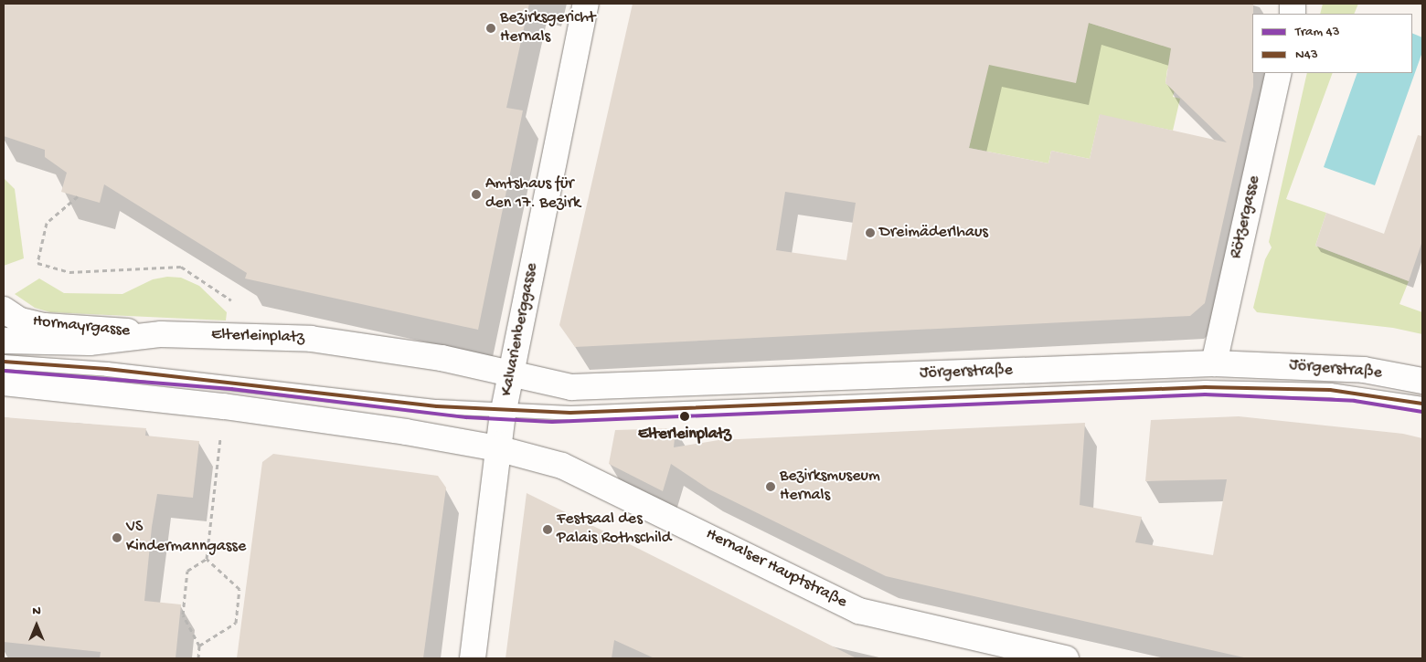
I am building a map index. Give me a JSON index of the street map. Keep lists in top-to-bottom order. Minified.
{"streets":{"main road":["Rötzergasse","Hormayrgasse","Kalvarienberggasse","Elterleinplatz","Jörgerstraße","Hernalser Hauptstraße"]},"crossings":[["Rötzergasse","Jörgerstraße"],["Hormayrgasse","Elterleinplatz"],["Kalvarienberggasse","Elterleinplatz"],["Kalvarienberggasse","Jörgerstraße"],["Kalvarienberggasse","Hernalser Hauptstraße"],["Elterleinplatz","Jörgerstraße"]],"places":["Bezirksgericht Hernals","Amtshaus für den 17. Bezirk","Dreimäderlhaus","Elterleinplatz","Bezirksmuseum Hernals","Festsaal des Palais Rothschild","VS Kindermanngasse"],"lines":["transit line N43","tram line 43"],"legend":["Tram 43","N43"],"north":"top"}
